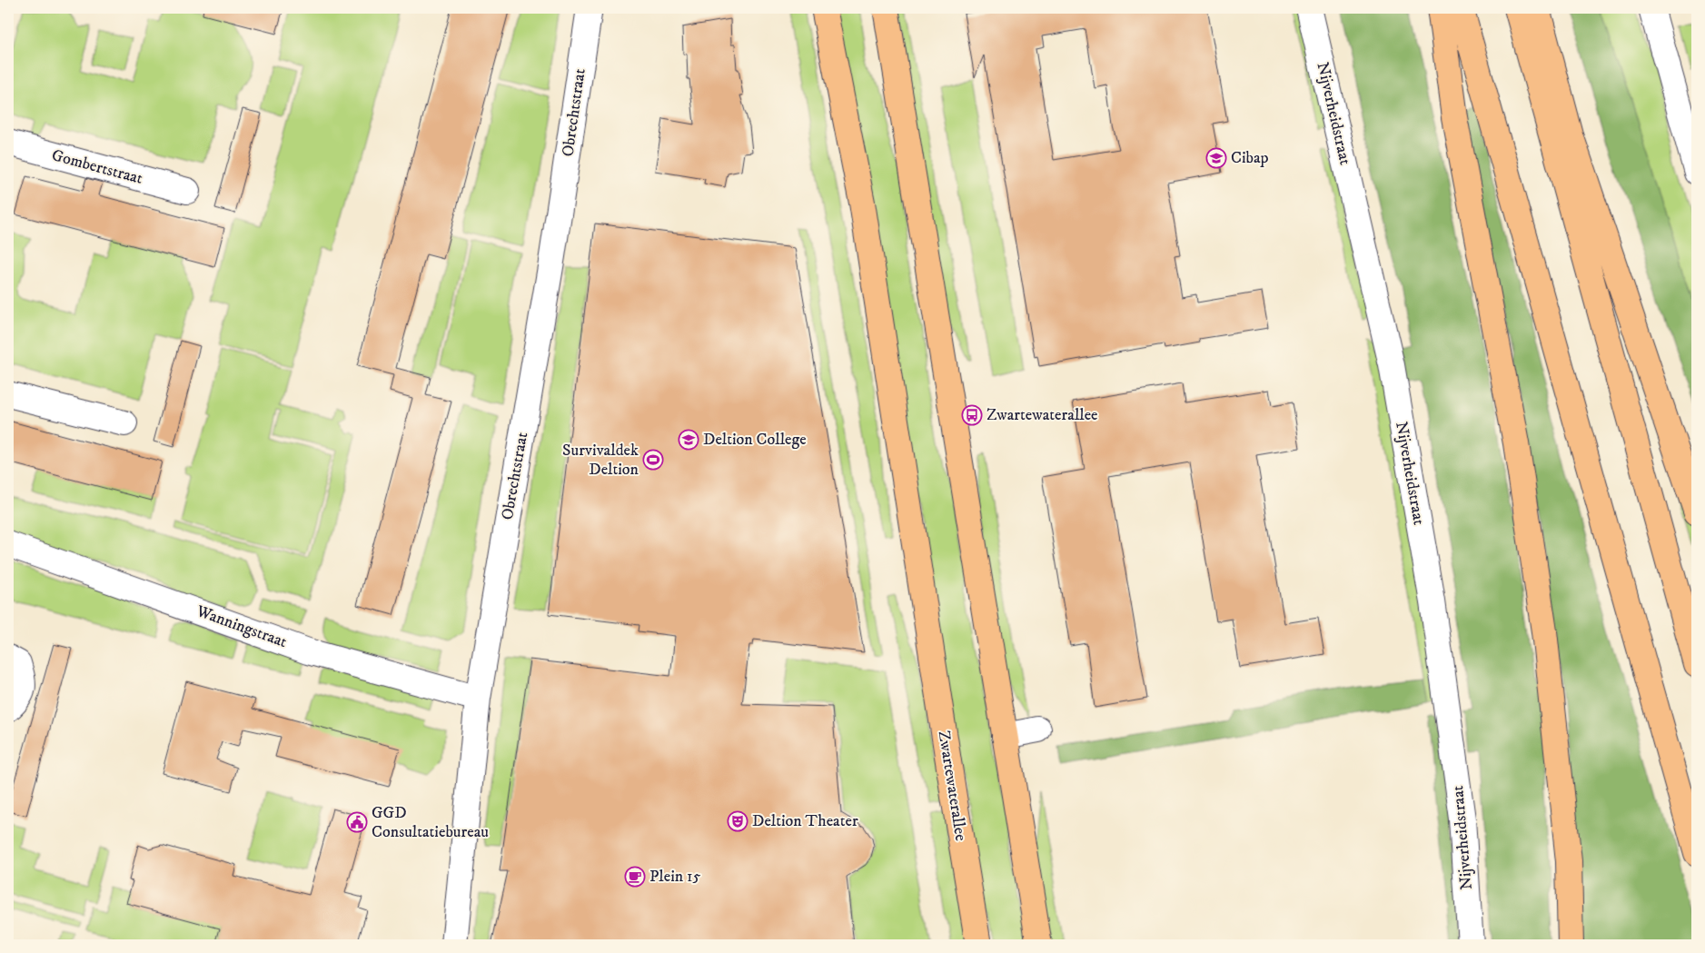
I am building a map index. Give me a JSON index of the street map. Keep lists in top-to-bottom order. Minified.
{"streets":{"main road":["Zwartewaterallee"],"street":["Obrechtstraat","Nijverheidstraat","Gombertstraat","Wanningstraat"]},"crossings":[["Obrechtstraat","Wanningstraat"]],"places":{"school or university":["Cibap","Deltion College"],"bus stop":["Zwartewaterallee"],"sports":["Survivaldek Deltion"],"theatre":["Deltion Theater"],"public building":["GGD Consultatiebureau"],"cafe":["Plein 15"]}}
